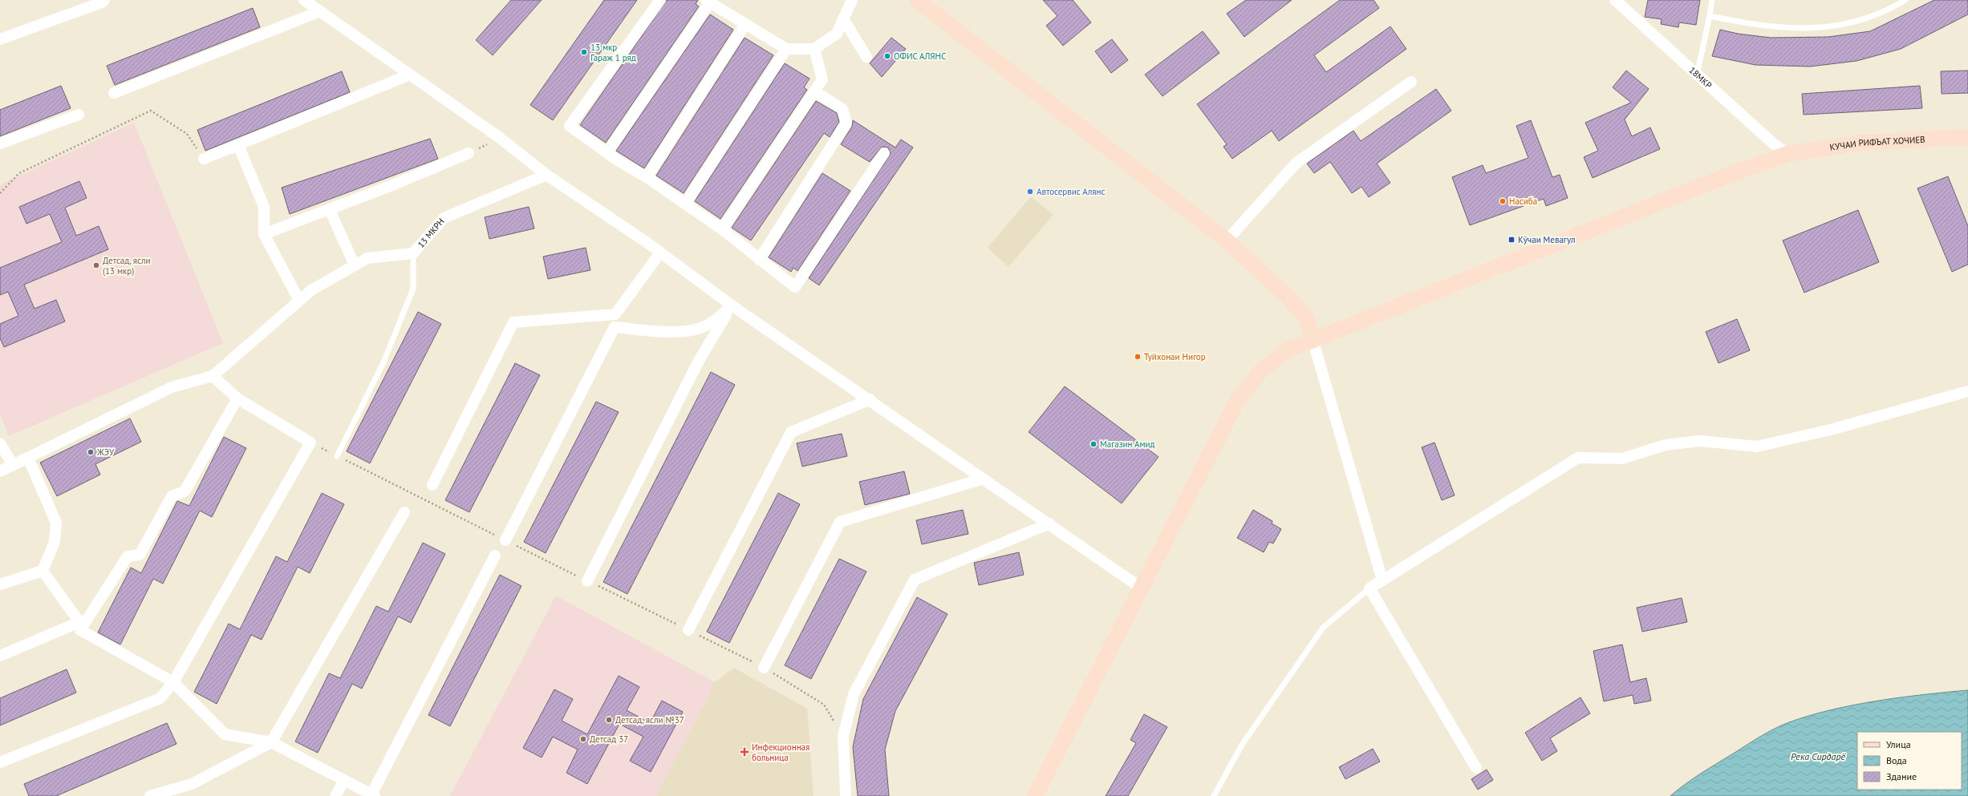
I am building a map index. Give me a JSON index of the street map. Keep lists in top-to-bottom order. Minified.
{"streets":{"main road":["КУЧАИ РИФЪАТ ХОЧИЕВ"],"street":["18МКР","13 МКРН"]},"crossings":[["18МКР","КУЧАИ РИФЪАТ ХОЧИЕВ"]],"water":["Река Сирдарё"],"places":{"other":["13 мкр Гараж 1 ряд","ОФИС АЛЯНС","Автосервис Алянс","Насиба","Детсад, ясли (13 мкр)","Туйхонаи Нигор","Магазин Амид","ЖЭУ","Детсад, ясли №37","Детсад 37"],"transit":["Кӯчаи Мевагул"],"health":["Инфекционная больница"]},"legend":["Улица","Вода","Здание"]}
